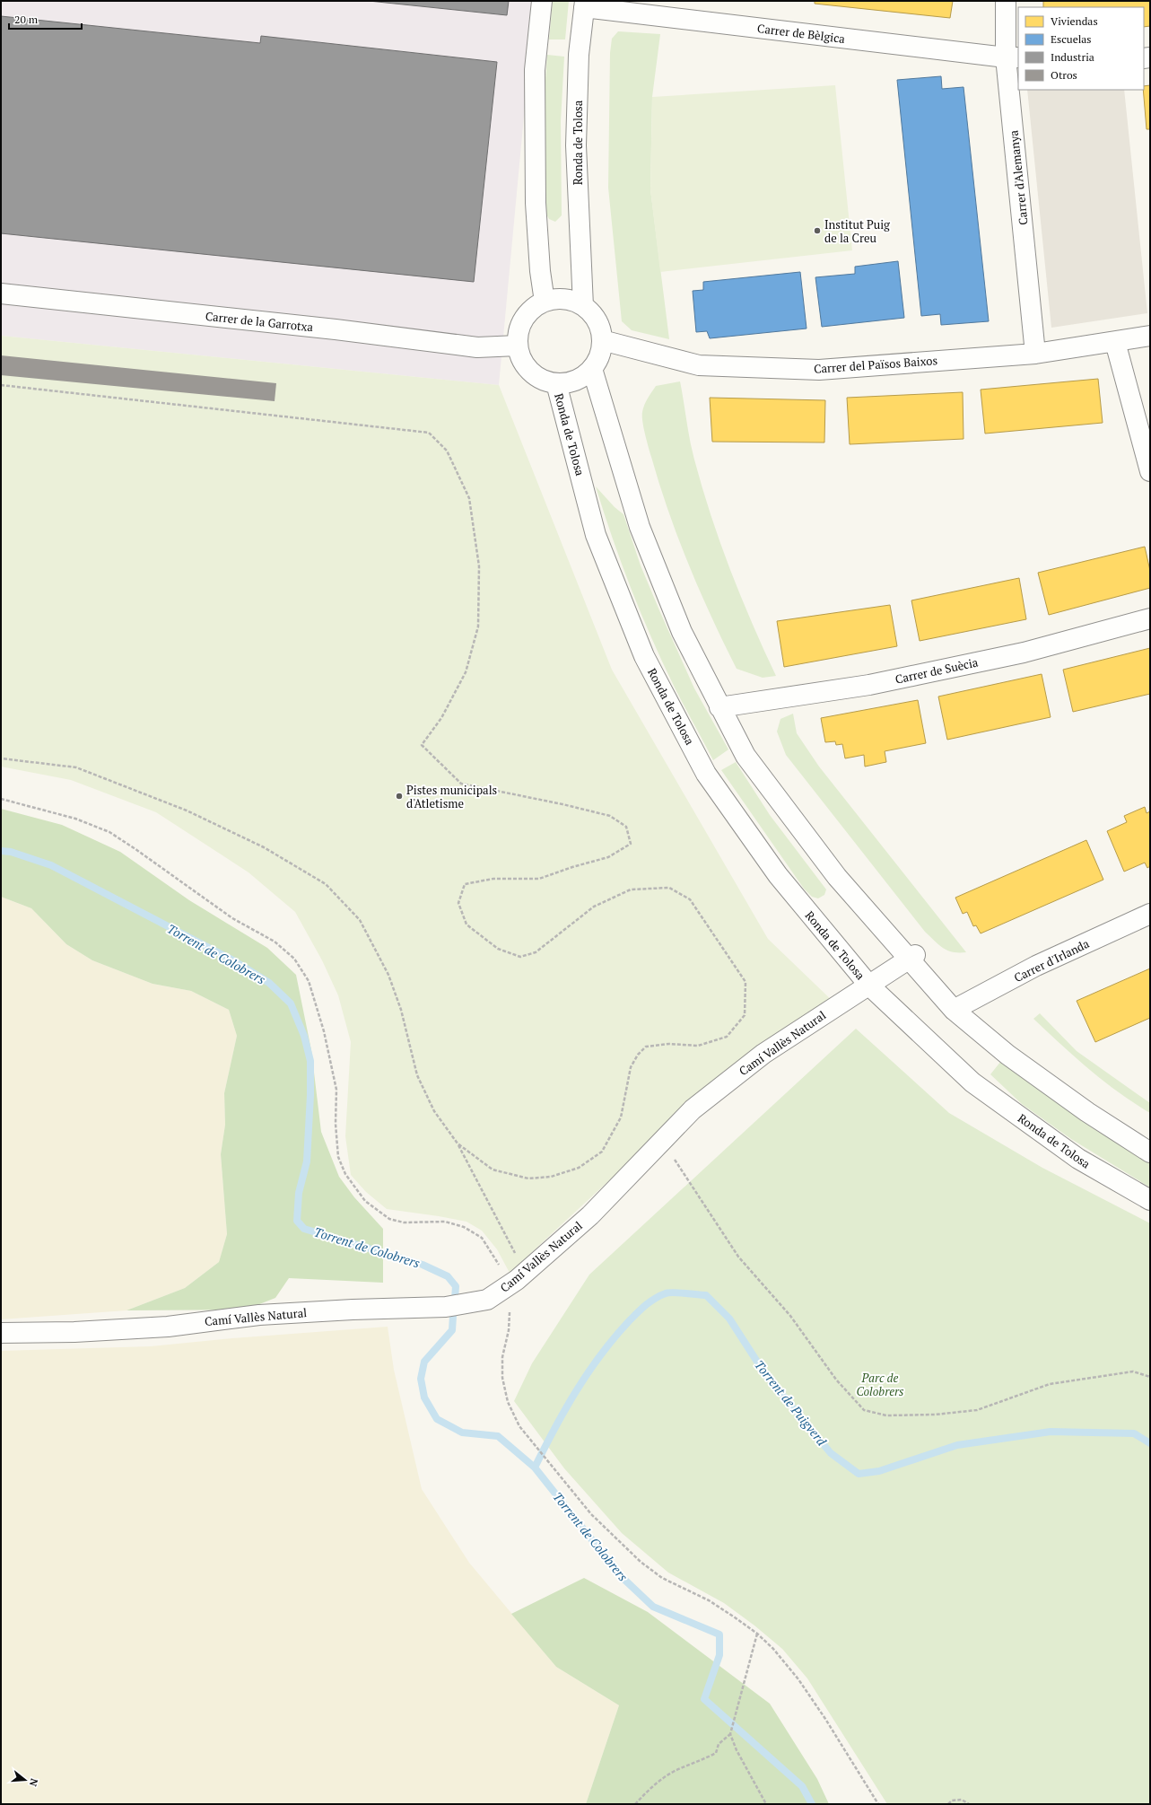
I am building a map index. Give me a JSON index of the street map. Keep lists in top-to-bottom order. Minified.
{"streets":{"street":["Carrer de Bèlgica","Ronda de Tolosa","Carrer d'Alemanya","Carrer de la Garrotxa","Carrer del Països Baixos","Carrer de Suècia","Carrer d'Irlanda","Camí Vallès Natural"]},"crossings":[["Carrer de Bèlgica","Ronda de Tolosa"],["Carrer de Bèlgica","Carrer d'Alemanya"],["Ronda de Tolosa","Carrer de la Garrotxa"],["Ronda de Tolosa","Carrer del Països Baixos"],["Ronda de Tolosa","Camí Vallès Natural"],["Carrer d'Alemanya","Carrer del Països Baixos"],["Carrer de la Garrotxa","Carrer del Països Baixos"]],"water":["Torrent de Colobrers","Torrent de Puigverd"],"parks":["Parc de Colobrers"],"places":["Institut Puig de la Creu","Pistes municipals d'Atletisme"],"legend":["Viviendas","Escuelas","Industria","Otros"],"scale_bar":"20 m","north":"right"}
